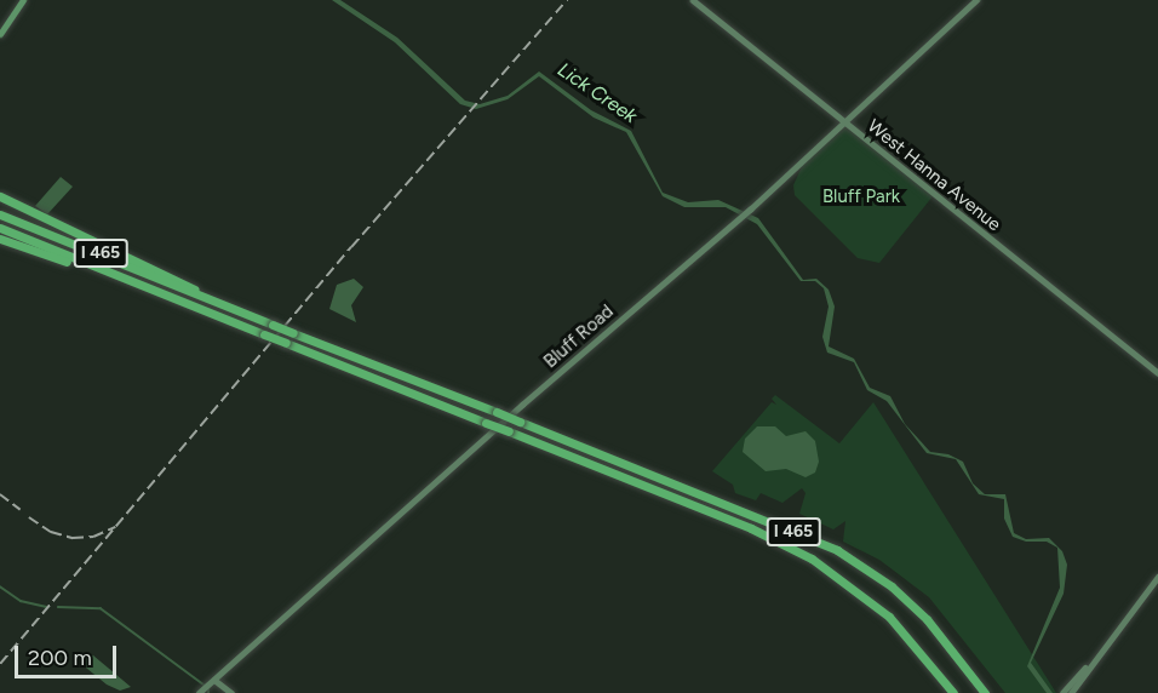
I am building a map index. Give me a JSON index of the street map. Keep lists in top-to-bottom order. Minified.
{"streets":{"highway":["I 465"],"main road":["West Hanna Avenue","Bluff Road"]},"crossings":[["West Hanna Avenue","Bluff Road"]],"water":["Lick Creek"],"parks":["Bluff Park"],"scale_bar":"200 m"}
